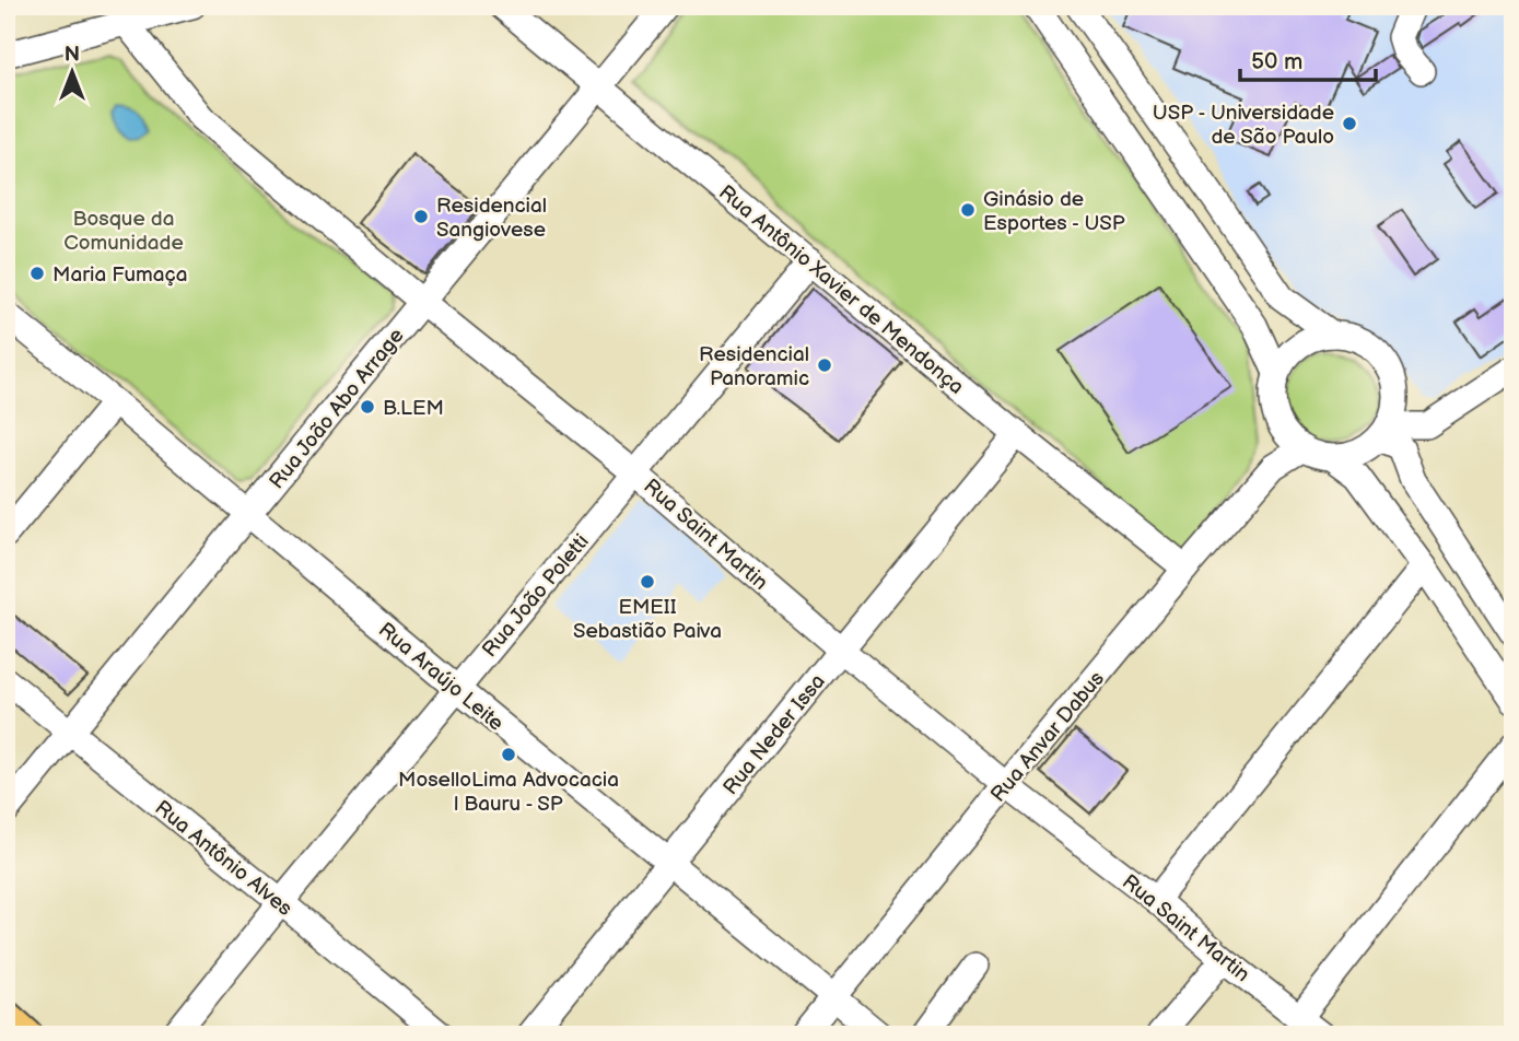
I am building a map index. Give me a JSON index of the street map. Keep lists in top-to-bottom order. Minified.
{"streets":{"street":["Rua Antônio Xavier de Mendonça","Rua João Abo Arrage","Rua Saint Martin","Rua João Poletti","Rua Araújo Leite","Rua Neder Issa","Rua Anvar Dabus","Rua Antônio Alves"]},"crossings":[["Rua Antônio Xavier de Mendonça","Rua João Abo Arrage"],["Rua Antônio Xavier de Mendonça","Rua João Poletti"],["Rua Antônio Xavier de Mendonça","Rua Neder Issa"],["Rua Antônio Xavier de Mendonça","Rua Anvar Dabus"],["Rua João Abo Arrage","Rua Saint Martin"],["Rua João Abo Arrage","Rua Araújo Leite"],["Rua João Abo Arrage","Rua Antônio Alves"],["Rua Saint Martin","Rua João Poletti"],["Rua Saint Martin","Rua Neder Issa"],["Rua Saint Martin","Rua Anvar Dabus"],["Rua João Poletti","Rua Araújo Leite"],["Rua João Poletti","Rua Antônio Alves"],["Rua Araújo Leite","Rua Neder Issa"],["Rua Araújo Leite","Rua Anvar Dabus"]],"parks":["Bosque da Comunidade"],"places":["USP - Universidade de São Paulo","Ginásio de Esportes - USP","Residencial Sangiovese","Maria Fumaça","Residencial Panoramic","B.LEM","EMEII Sebastião Paiva","MoselloLima Advocacia | Bauru - SP"],"scale_bar":"50 m","north":"top"}
